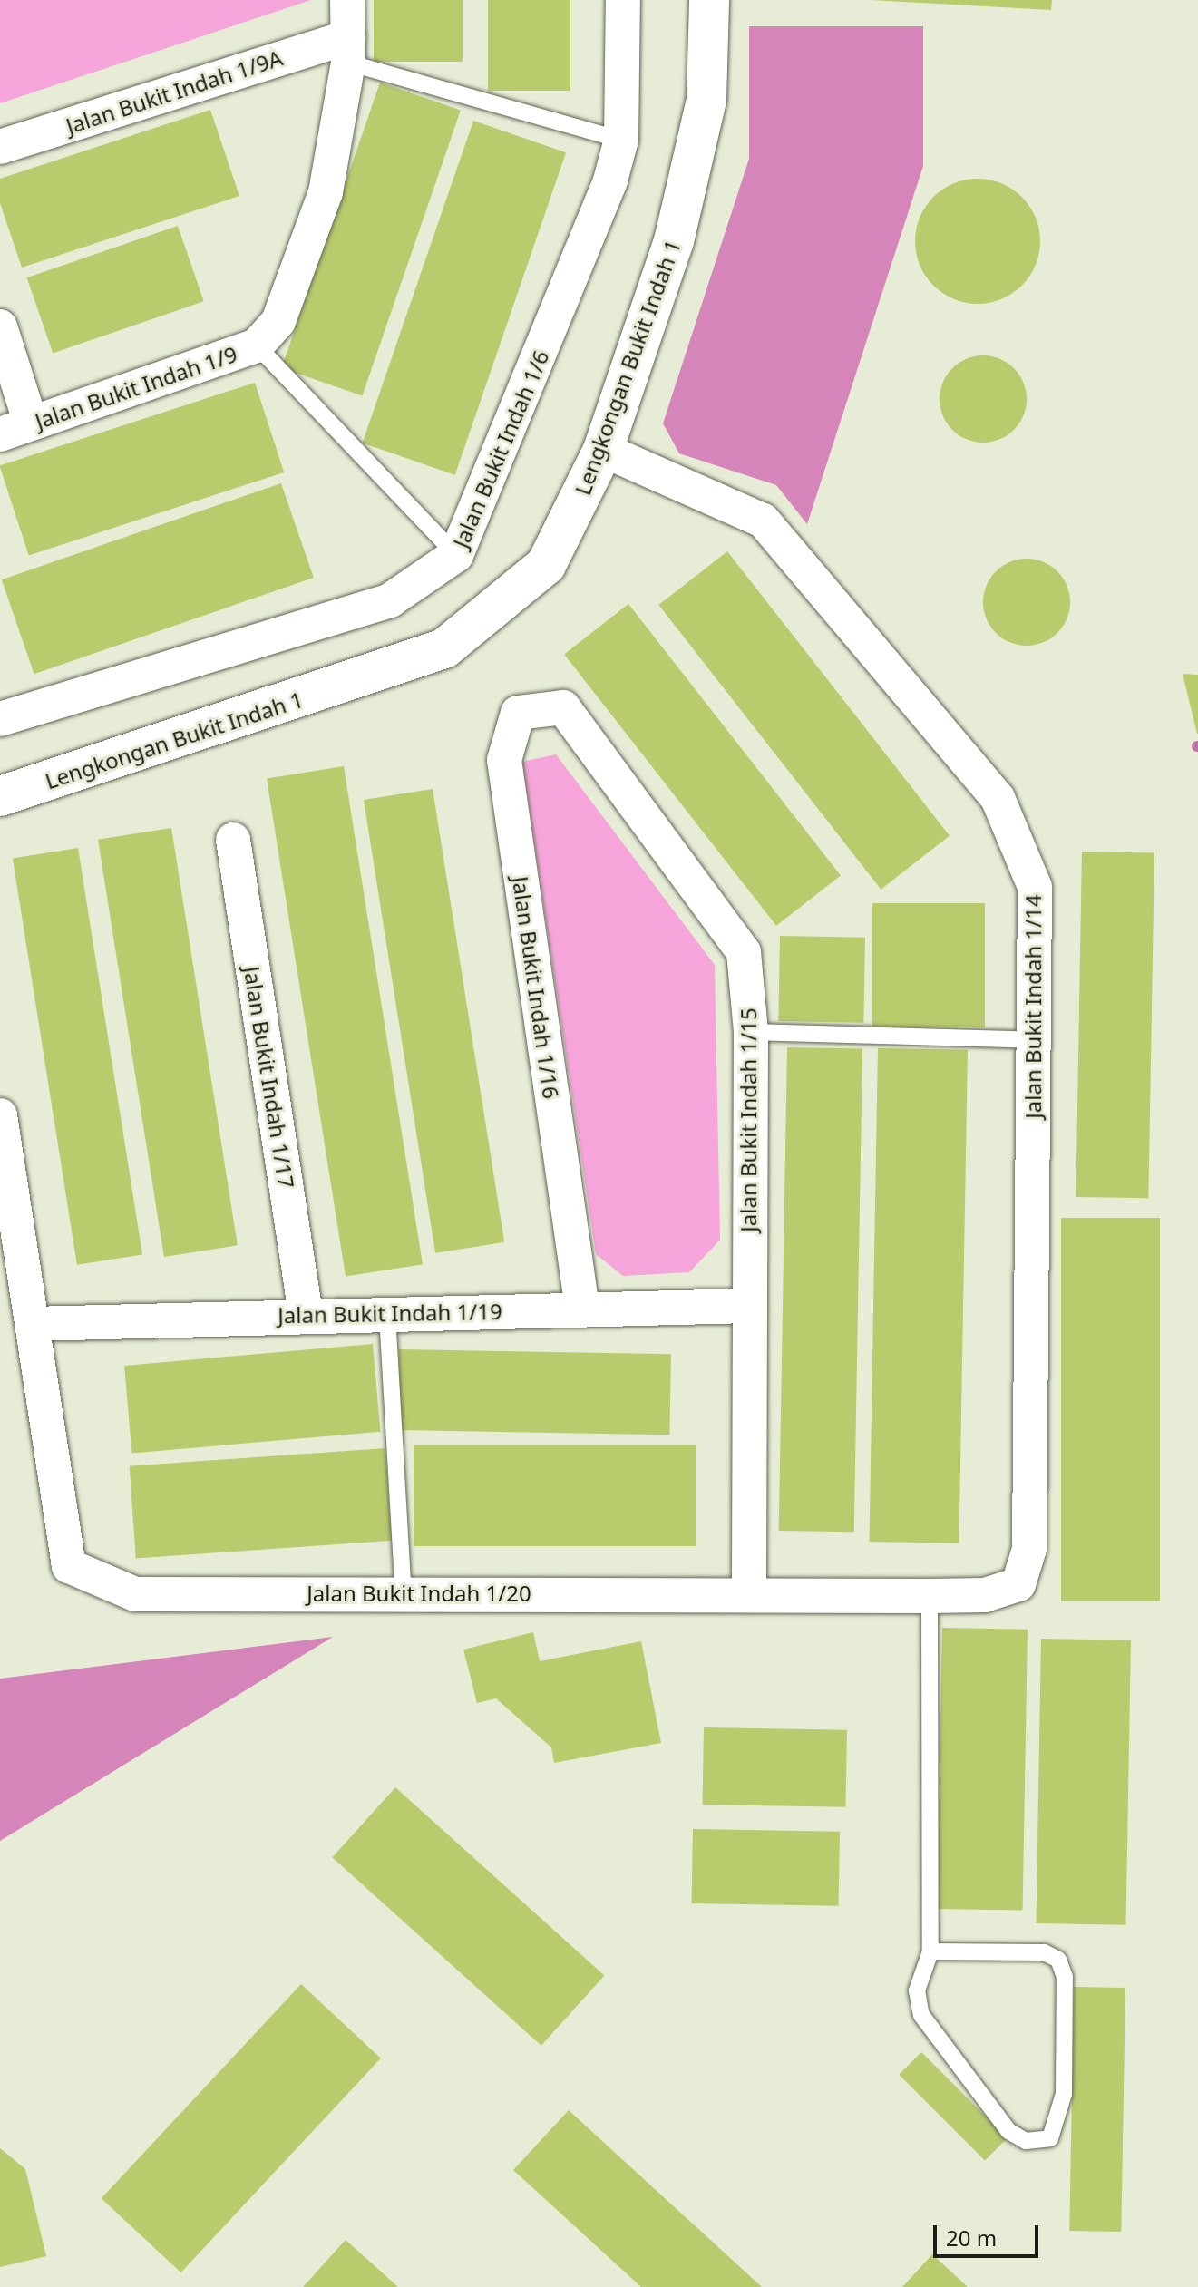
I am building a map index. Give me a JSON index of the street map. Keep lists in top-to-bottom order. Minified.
{"streets":{"street":["Jalan Bukit Indah 1/9A","Lengkongan Bukit Indah 1","Jalan Bukit Indah 1/9","Jalan Bukit Indah 1/6","Jalan Bukit Indah 1/16","Jalan Bukit Indah 1/14","Jalan Bukit Indah 1/17","Jalan Bukit Indah 1/15","Jalan Bukit Indah 1/19","Jalan Bukit Indah 1/20"]},"crossings":[["Jalan Bukit Indah 1/9A","Jalan Bukit Indah 1/9"],["Lengkongan Bukit Indah 1","Jalan Bukit Indah 1/14"],["Jalan Bukit Indah 1/16","Jalan Bukit Indah 1/15"],["Jalan Bukit Indah 1/16","Jalan Bukit Indah 1/19"],["Jalan Bukit Indah 1/14","Jalan Bukit Indah 1/20"],["Jalan Bukit Indah 1/17","Jalan Bukit Indah 1/19"],["Jalan Bukit Indah 1/15","Jalan Bukit Indah 1/19"],["Jalan Bukit Indah 1/15","Jalan Bukit Indah 1/20"],["Jalan Bukit Indah 1/19","Jalan Bukit Indah 1/20"]],"scale_bar":"20 m"}
